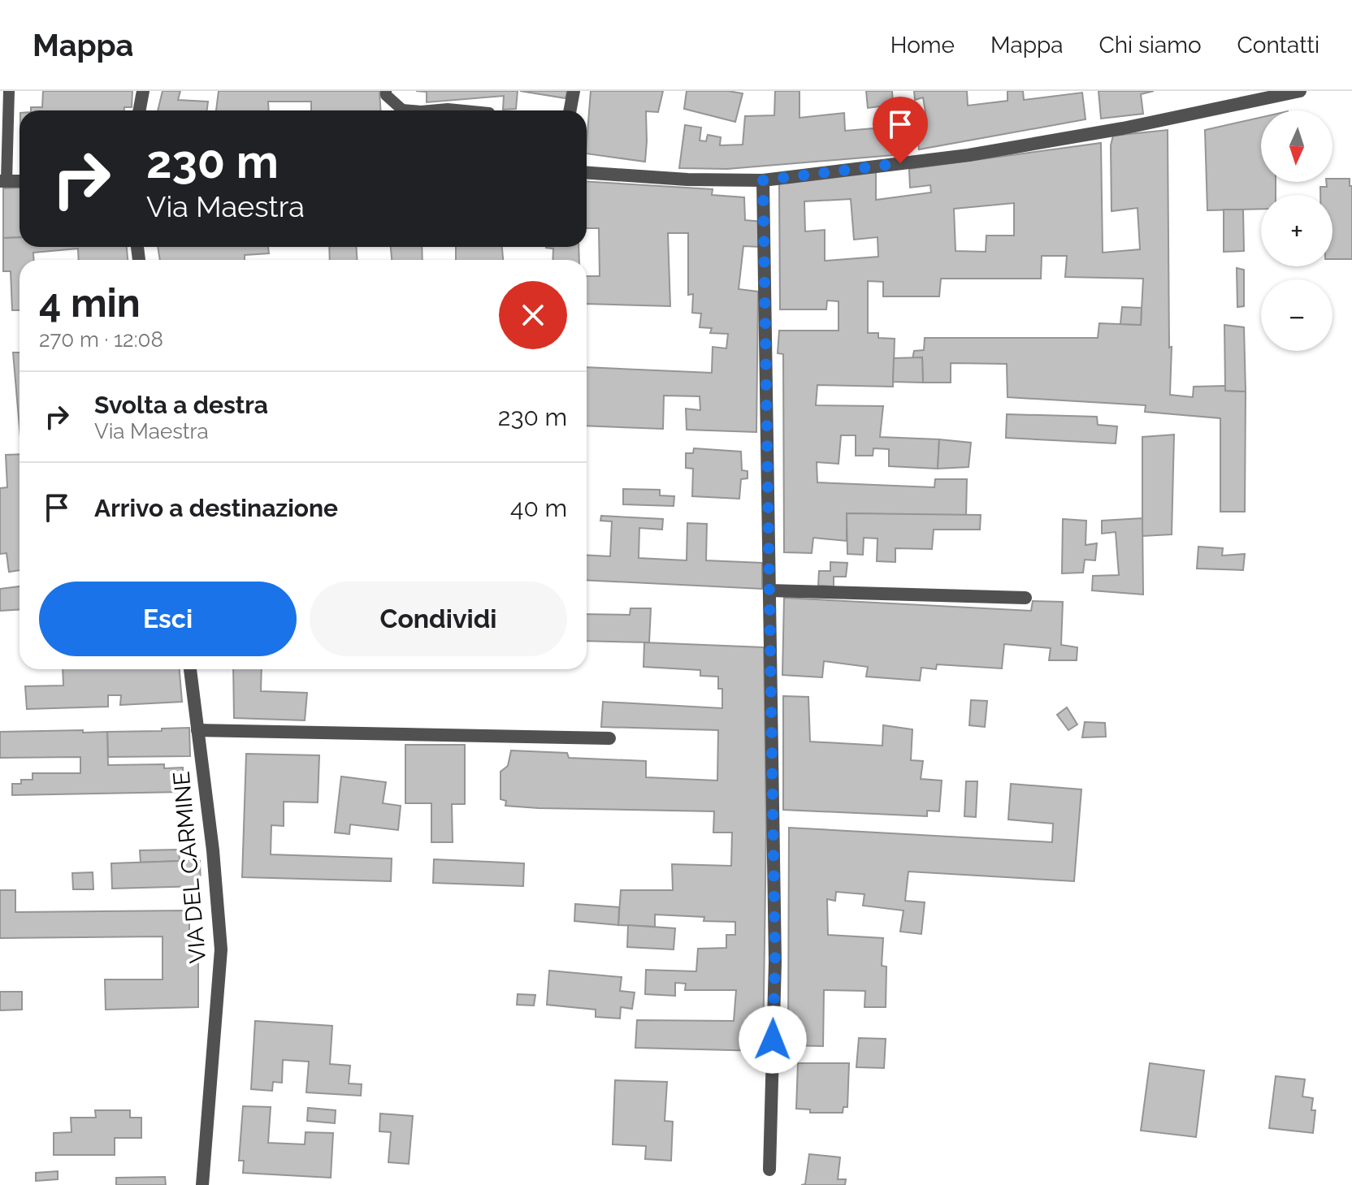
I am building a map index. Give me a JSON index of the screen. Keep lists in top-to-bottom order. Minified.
{"streets":{"street":["VIA DEL CARMINE"]},"north":"bottom","page":{"header":"Mappa","nav":["Home","Mappa","Chi siamo","Contatti"],"map_buttons":["+","−"],"turn":["230 m","Via Maestra"],"heading":["4 min","270 m · 12:08"],"list":[{"name":"Svolta a destra","note":"Via Maestra","value":"230 m"},{"name":"Arrivo a destinazione","value":"40 m"}],"buttons":["Esci","Condividi"]}}
